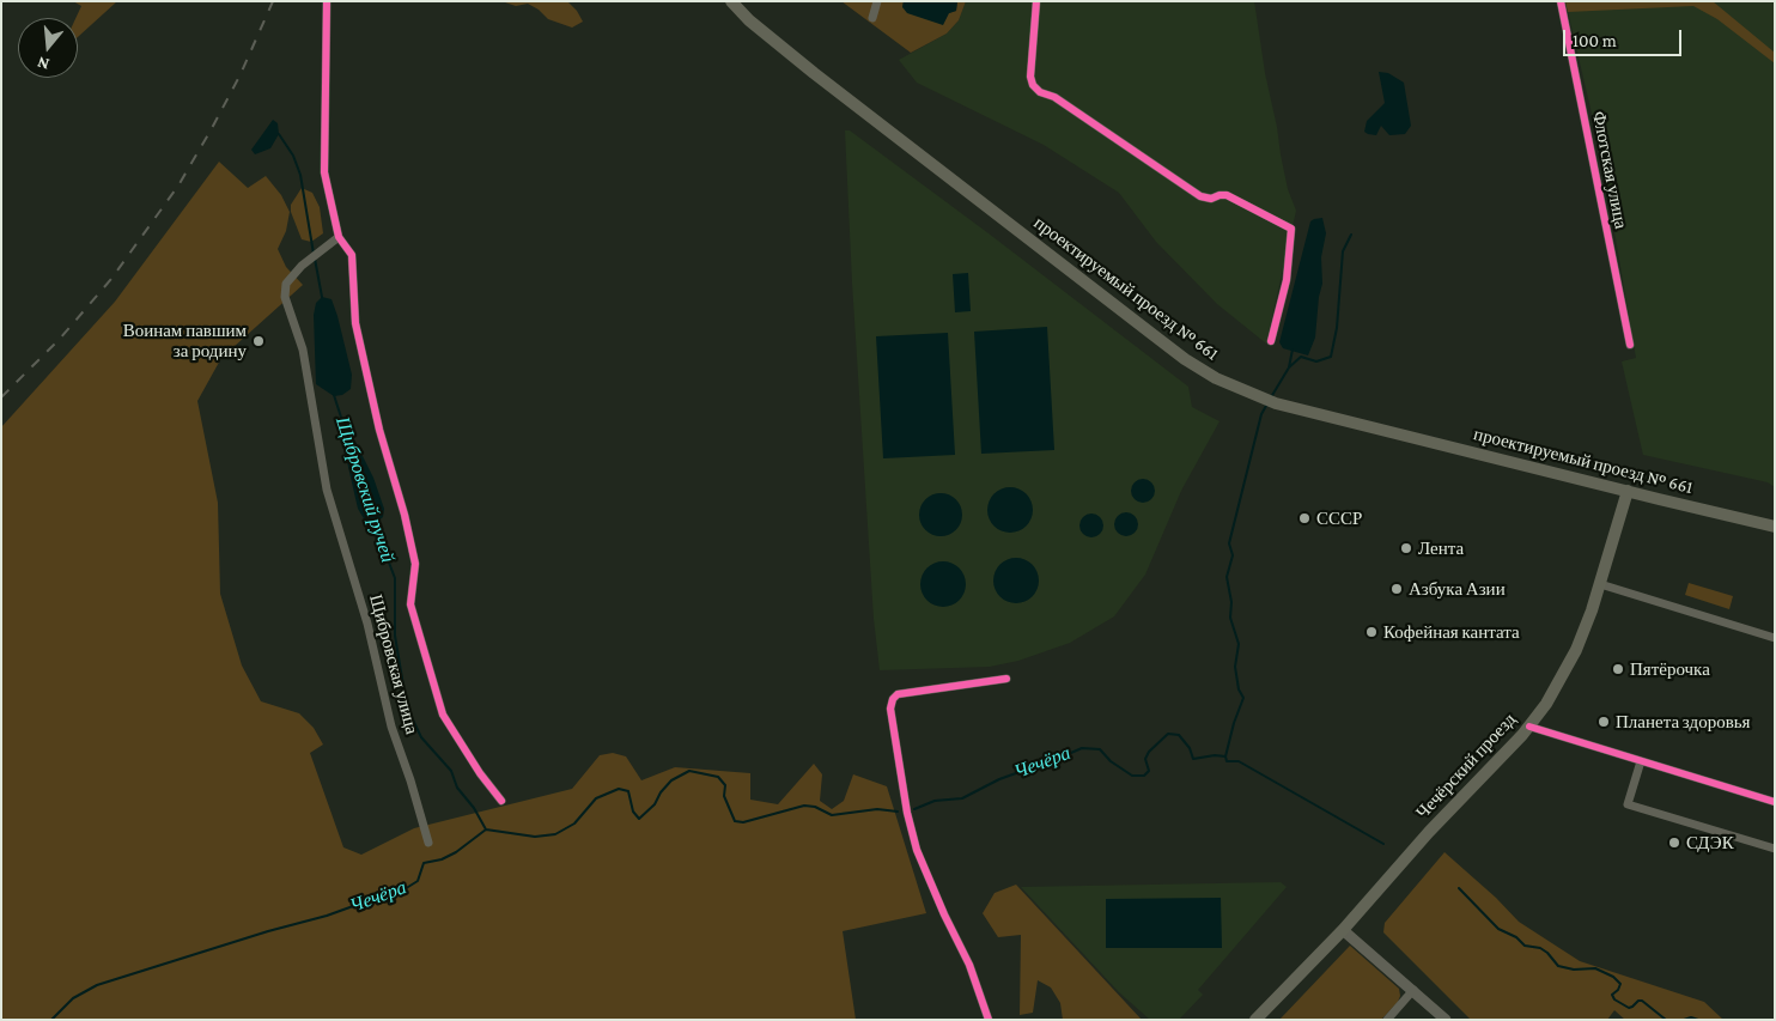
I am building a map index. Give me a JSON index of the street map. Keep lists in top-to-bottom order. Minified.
{"streets":{"main road":["проектируемый проезд № 661","Чечёрский проезд"],"street":["Флотская улица","Щибровская улица"]},"crossings":[["проектируемый проезд № 661","Чечёрский проезд"]],"water":["Щибровский ручей","Чечёра"],"places":["Воинам павшим за родину","СССР","Лента","Азбука Азии","Кофейная кантата","Пятёрочка","Планета здоровья","СДЭК"],"scale_bar":"100 m","north":"bottom"}
